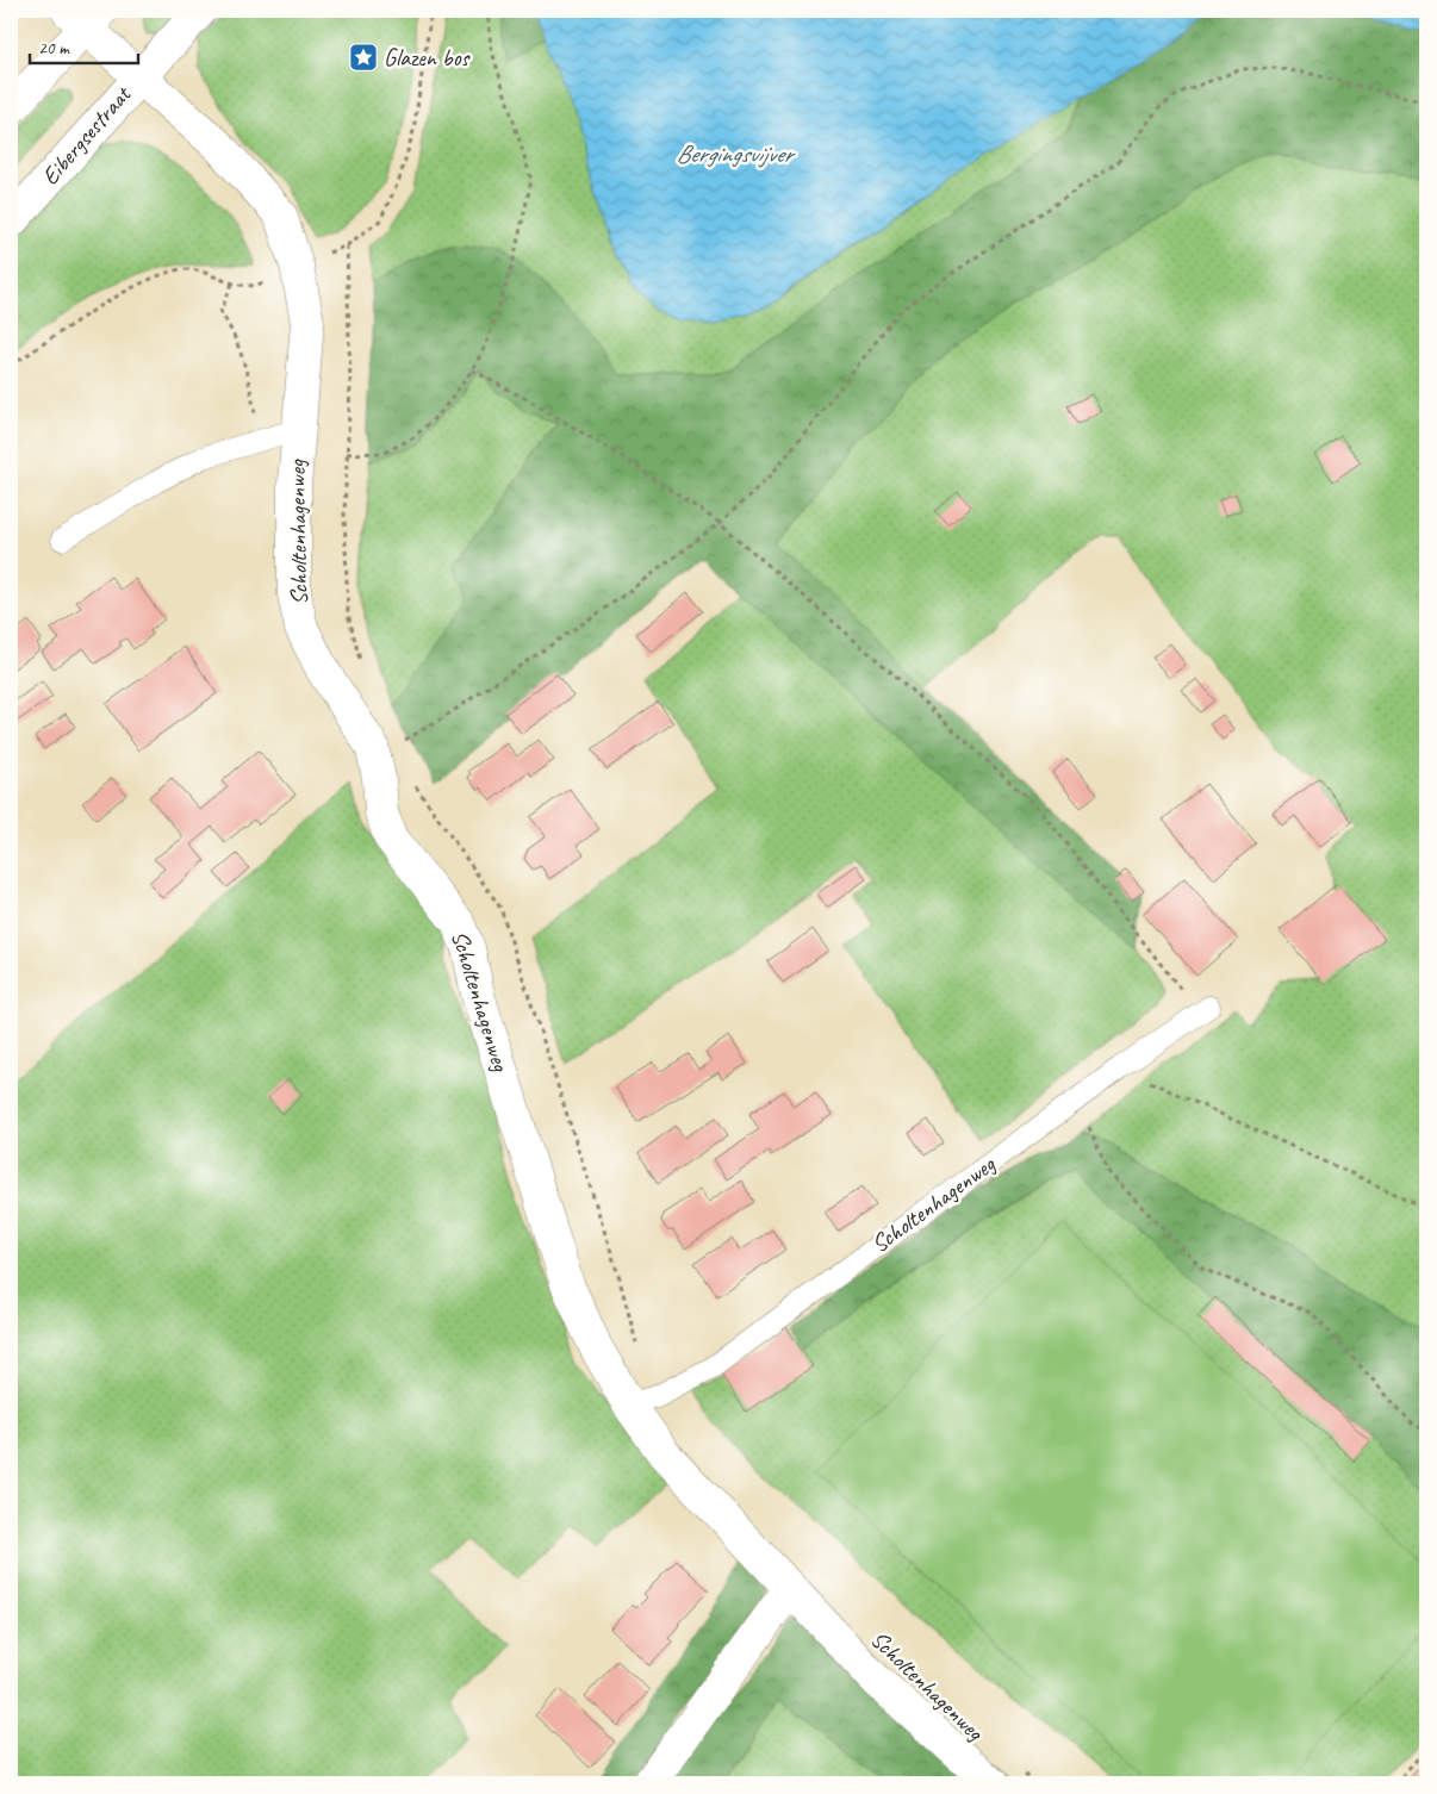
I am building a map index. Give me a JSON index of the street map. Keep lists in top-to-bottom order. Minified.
{"streets":{"street":["Eibergsestraat","Scholtenhagenweg"]},"crossings":[["Eibergsestraat","Scholtenhagenweg"]],"water":["Bergingsvijver"],"places":{"place":["Glazen bos"]},"scale_bar":"20 m"}
